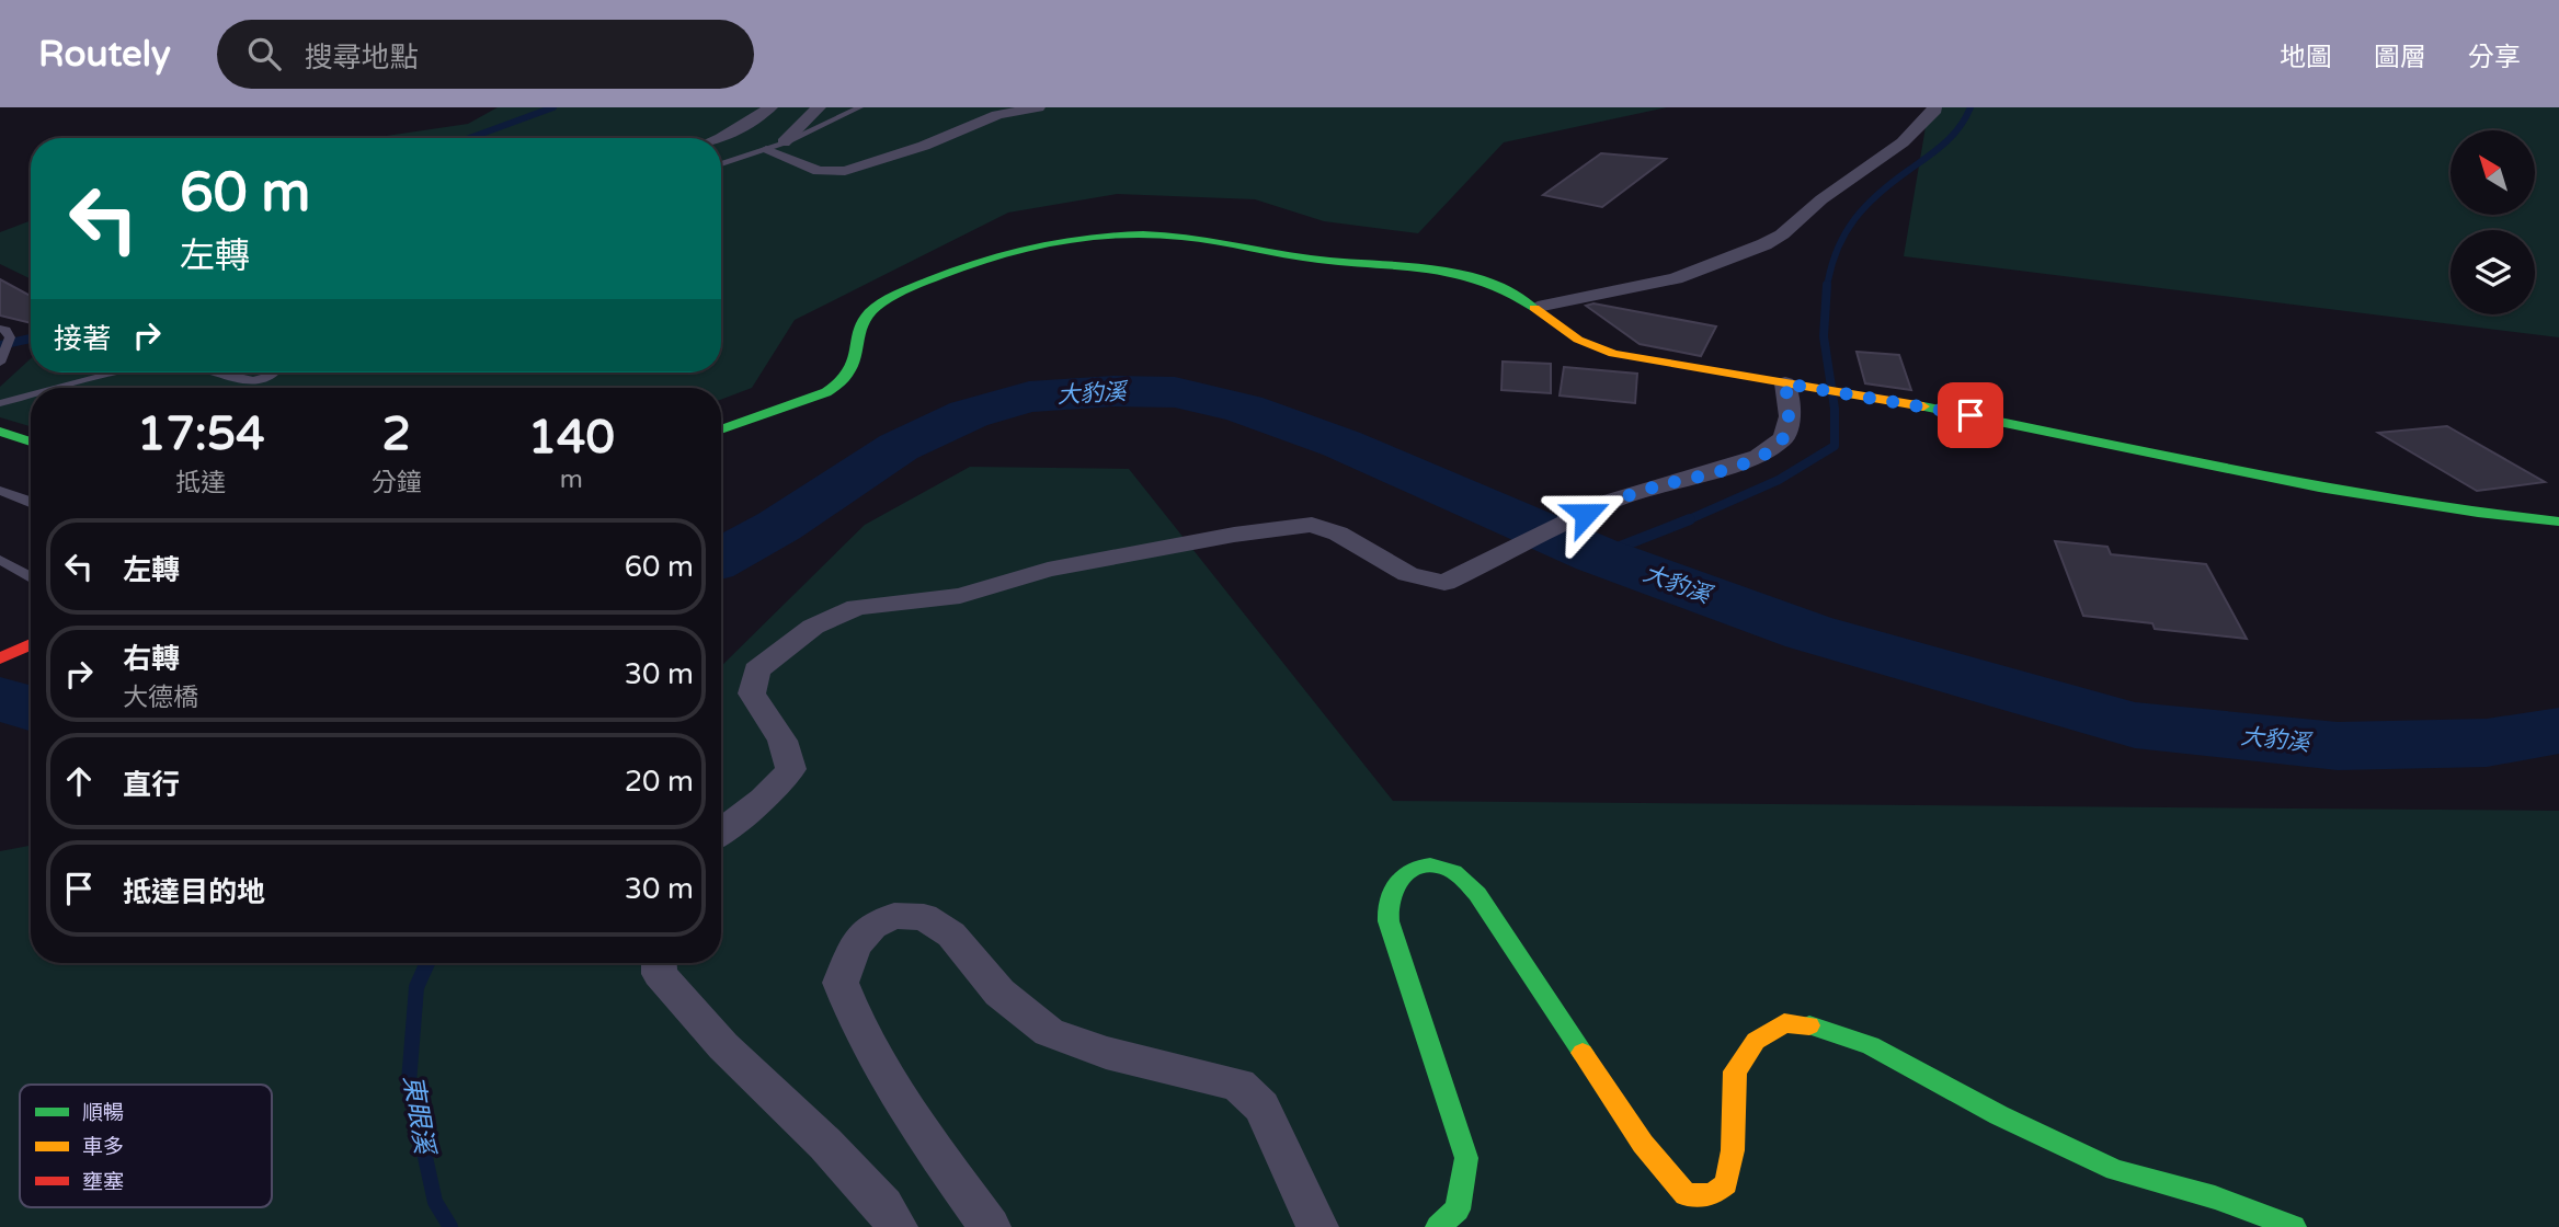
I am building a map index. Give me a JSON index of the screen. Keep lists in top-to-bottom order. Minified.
{"water":["大豹溪","東眼溪"],"legend":["順暢","車多","壅塞"],"north":"top left","page":{"header":"Routely","search":"搜尋地點","nav":["地圖","圖層","分享"],"turn":["60 m","左轉"],"then":"接著","eta":["17:54","抵達","2","分鐘","140","m"],"list":[{"name":"左轉","value":"60 m"},{"name":"右轉","note":"大德橋","value":"30 m"},{"name":"直行","value":"20 m"},{"name":"抵達目的地","value":"30 m"}]}}
